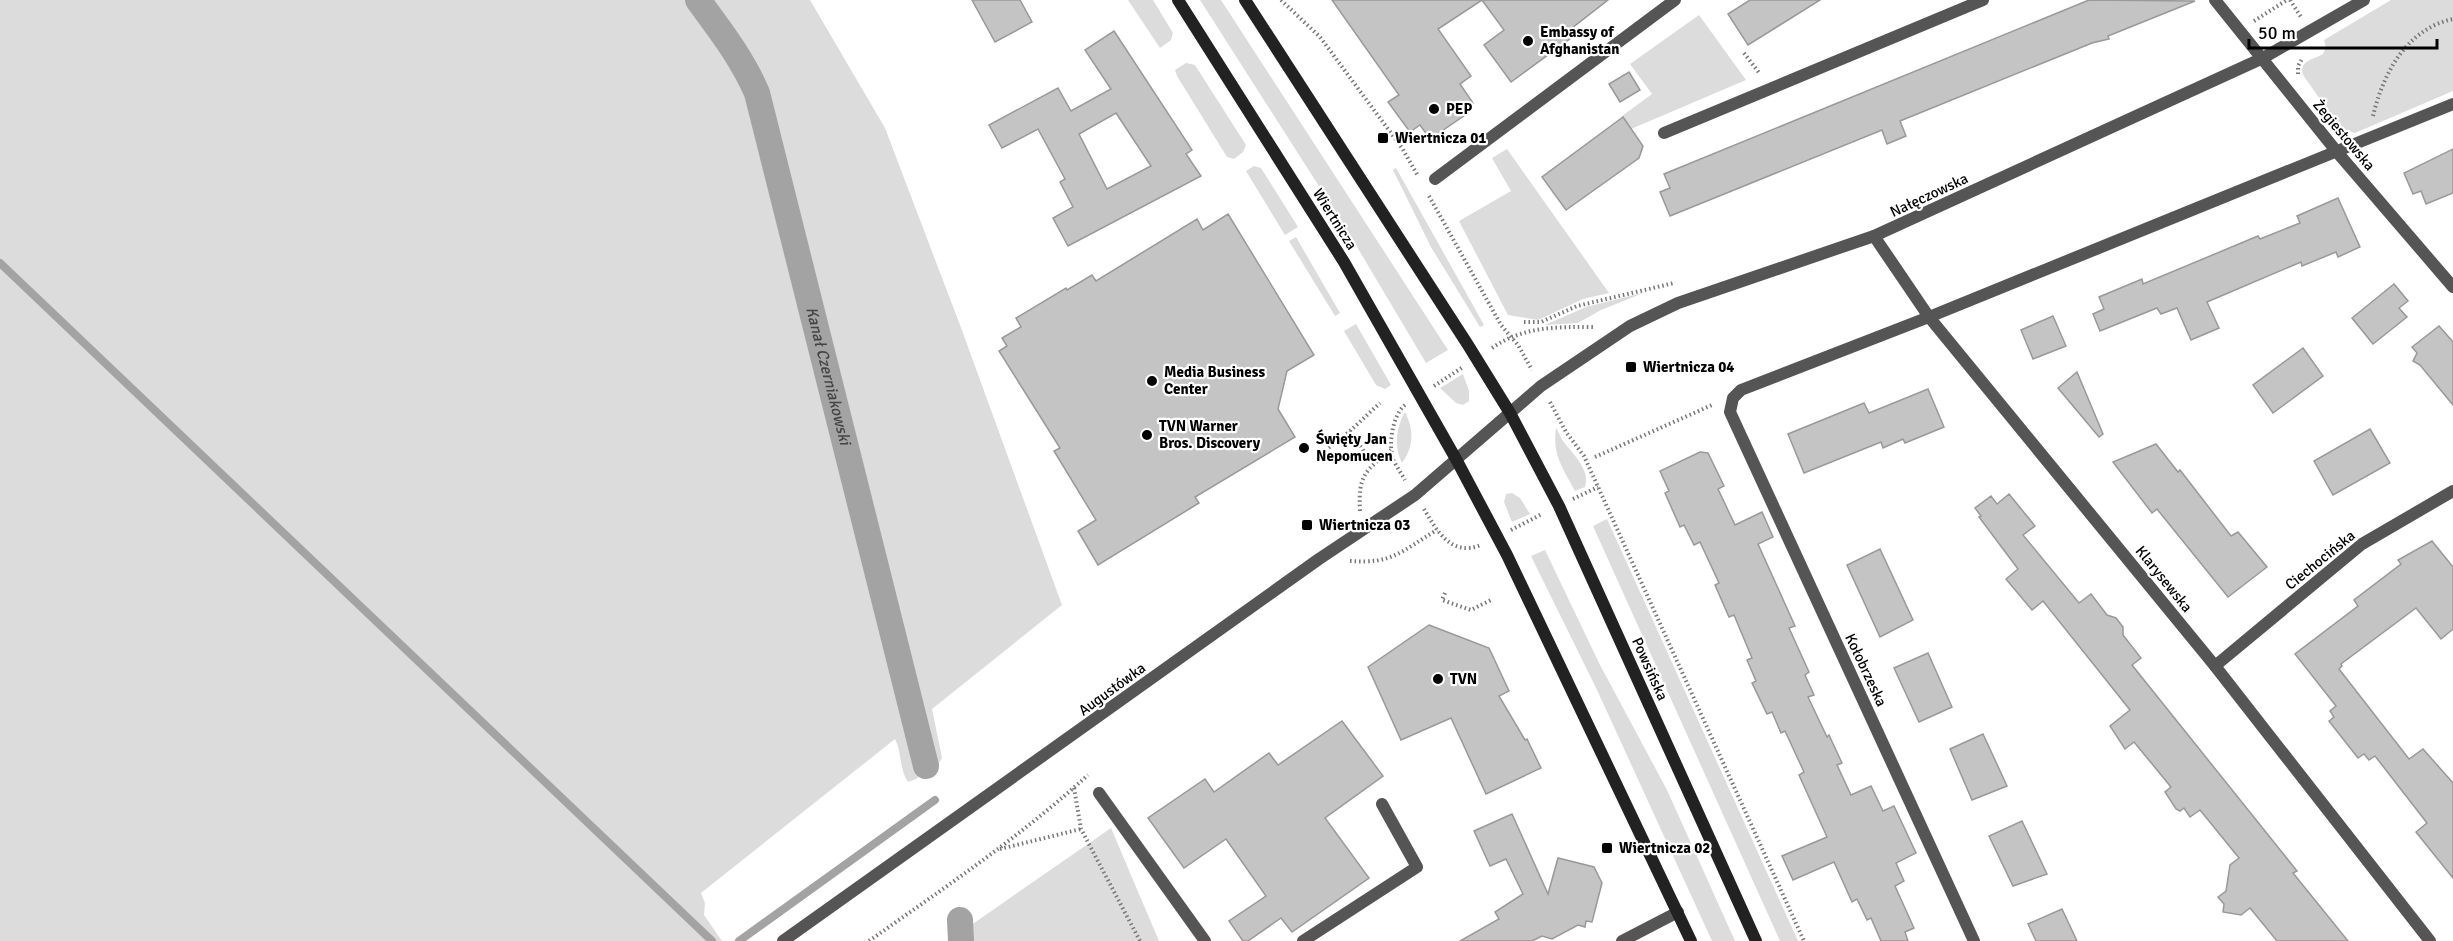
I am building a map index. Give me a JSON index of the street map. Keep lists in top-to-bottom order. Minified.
{"streets":{"main road":["Wiertnicza","Powsińska"],"street":["Żegiestowska","Nałęczowska","Ciechocińska","Klarysewska","Kołobrzeska","Augustówka"]},"crossings":[["Żegiestowska","Nałęczowska"],["Nałęczowska","Wiertnicza"],["Nałęczowska","Klarysewska"],["Nałęczowska","Powsińska"],["Nałęczowska","Augustówka"],["Wiertnicza","Augustówka"],["Ciechocińska","Klarysewska"]],"water":["Kanał Czerniakowski"],"places":{"other":["Embassy of Afghanistan","PEP","Media Business Center","TVN Warner Bros. Discovery","Święty Jan Nepomucen","TVN"],"transit":["Wiertnicza 01","Wiertnicza 04","Wiertnicza 03","Wiertnicza 02"]},"scale_bar":"50 m"}
